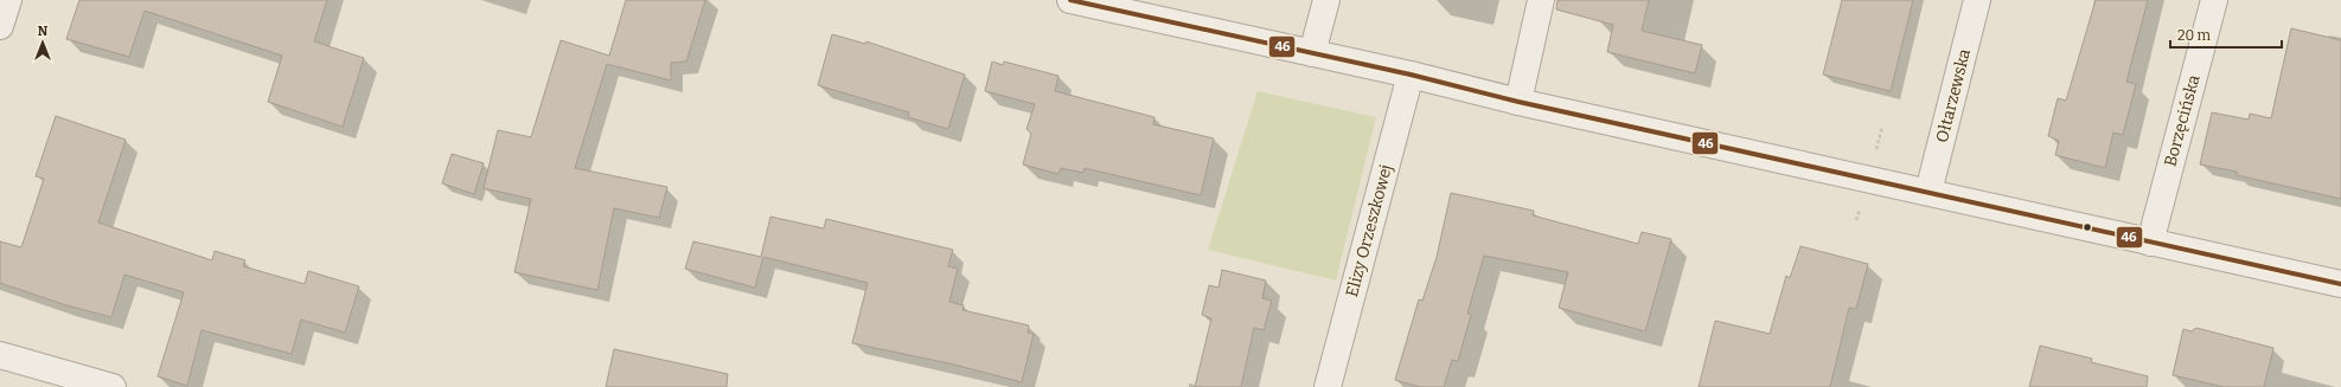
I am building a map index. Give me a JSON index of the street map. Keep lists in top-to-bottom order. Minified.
{"streets":{"street":["Ołtarzewska","Borzęcińska","Elizy Orzeszkowej"]},"lines":["transit line 46"],"scale_bar":"20 m","north":"top"}
